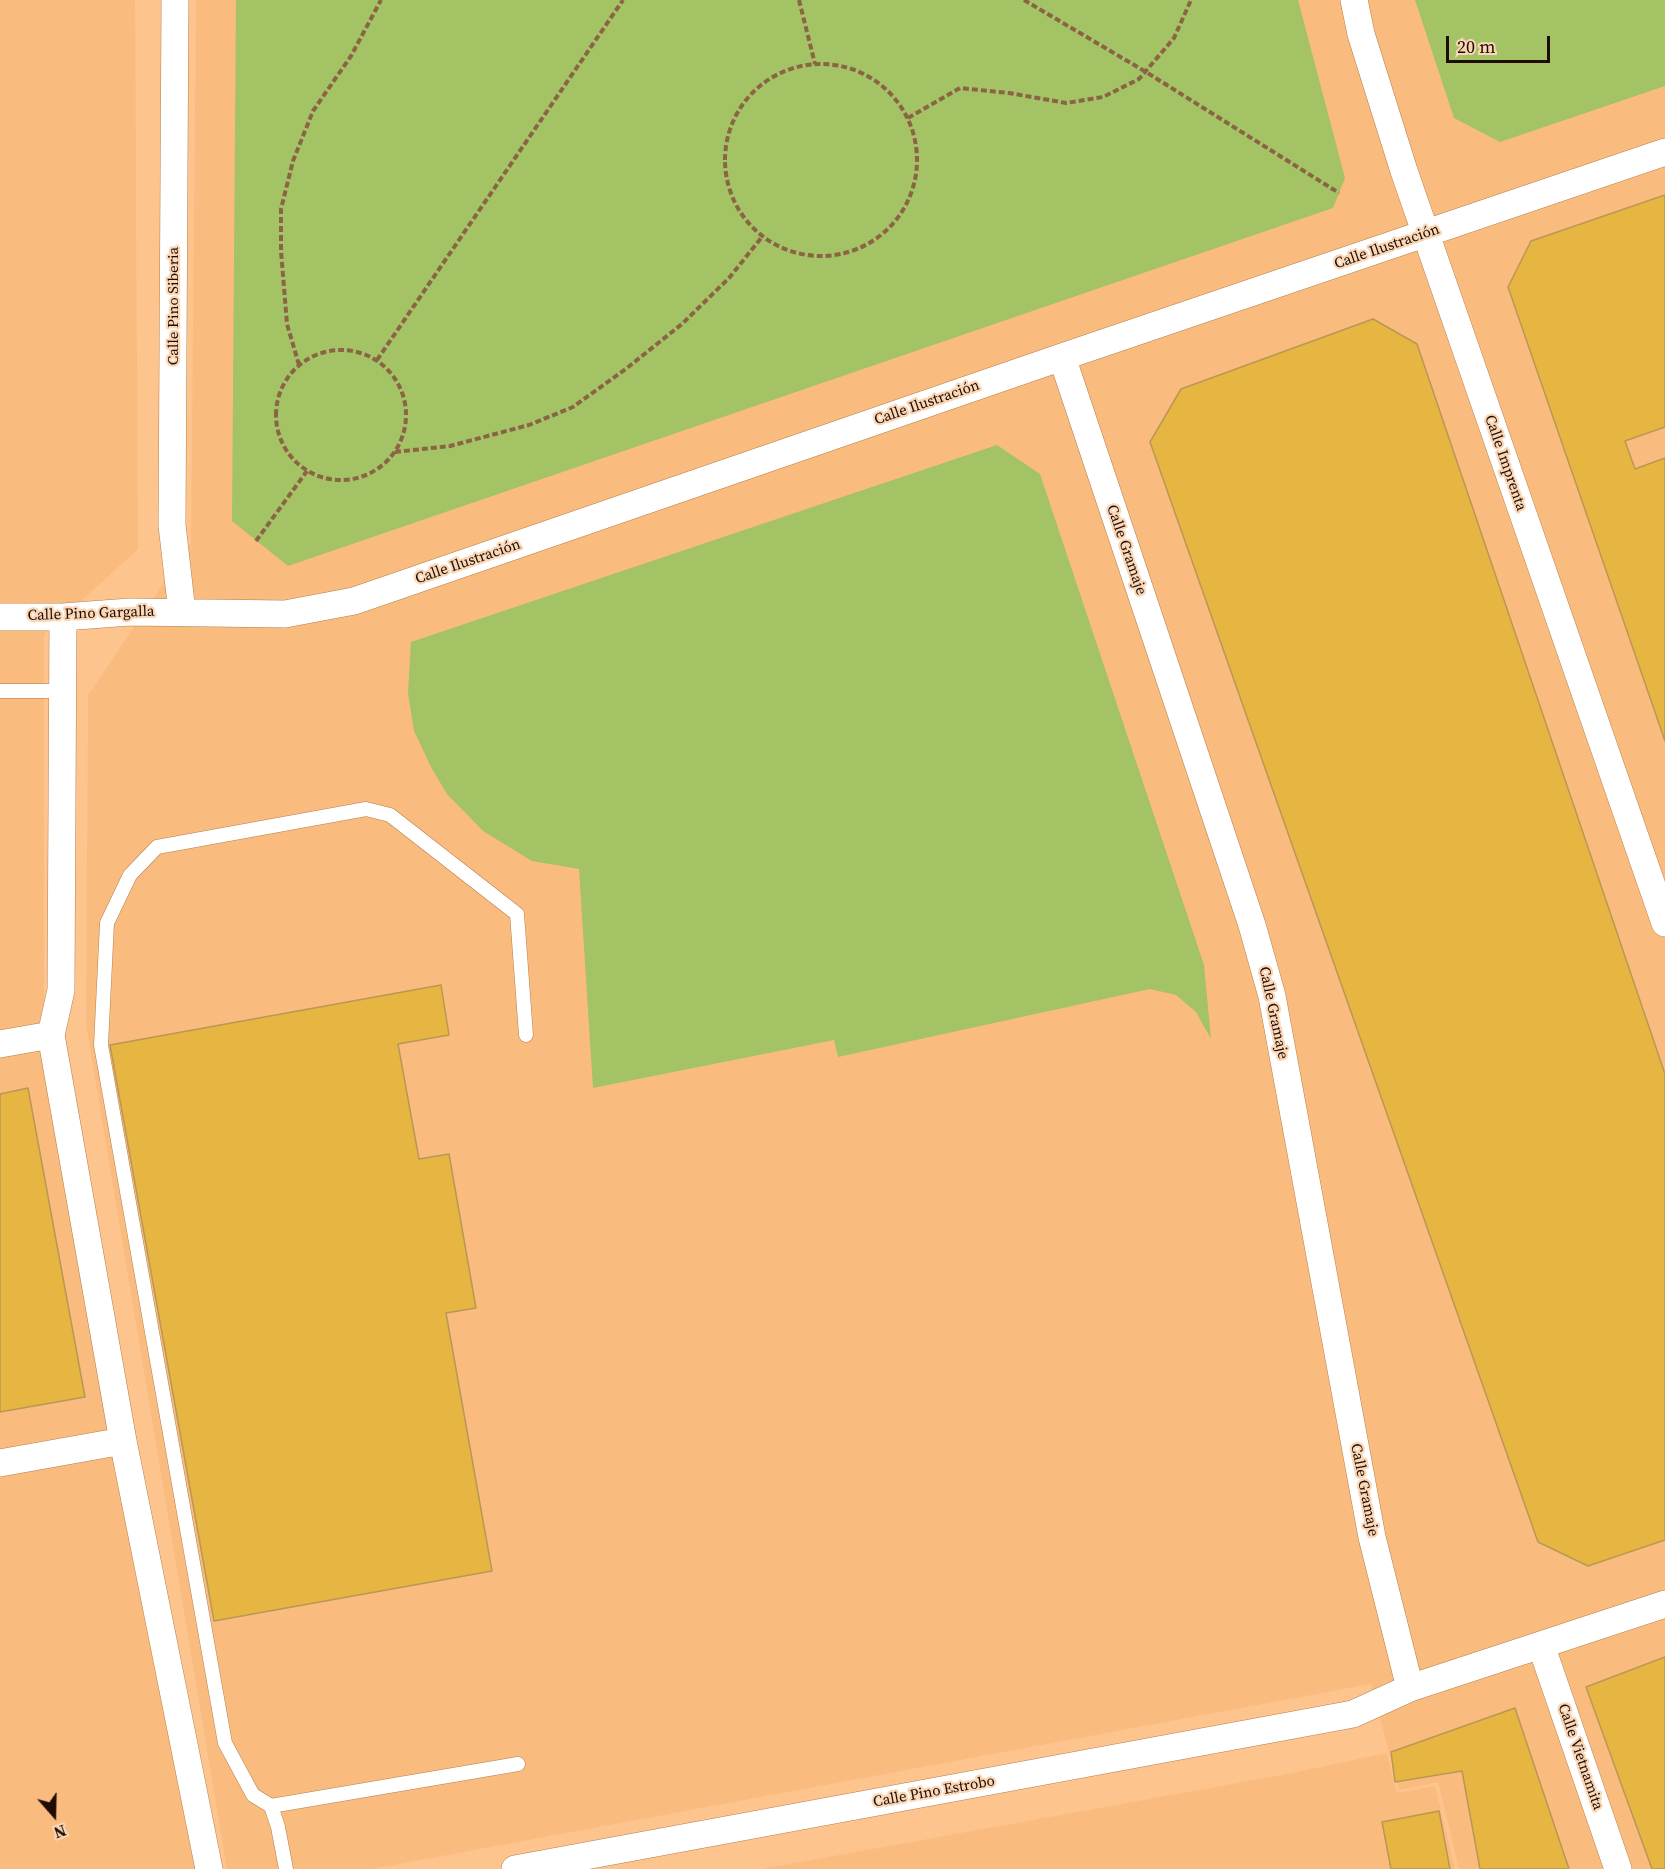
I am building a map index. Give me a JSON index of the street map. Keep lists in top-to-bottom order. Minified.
{"streets":{"street":["Calle Ilustración","Calle Pino Siberia","Calle Imprenta","Calle Gramaje","Calle Pino Gargalla","Calle Vietnamita","Calle Pino Estrobo"]},"crossings":[["Calle Ilustración","Calle Pino Siberia"],["Calle Ilustración","Calle Imprenta"],["Calle Ilustración","Calle Gramaje"],["Calle Ilustración","Calle Pino Gargalla"],["Calle Pino Siberia","Calle Pino Gargalla"],["Calle Gramaje","Calle Pino Estrobo"],["Calle Vietnamita","Calle Pino Estrobo"]],"scale_bar":"20 m","north":"bottom"}
